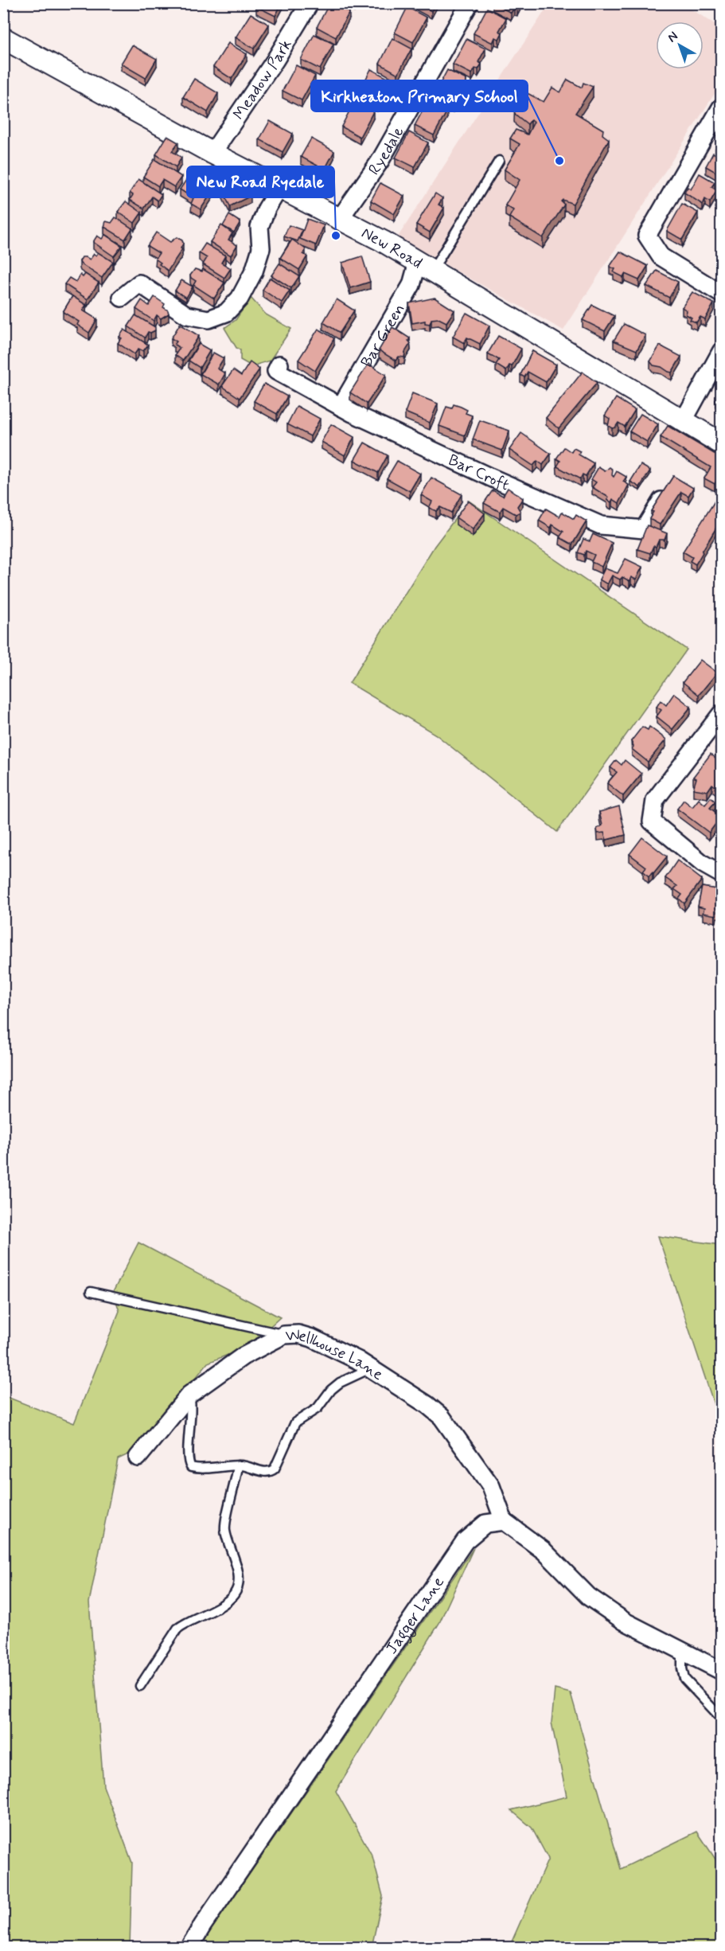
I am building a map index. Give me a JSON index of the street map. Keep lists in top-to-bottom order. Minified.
{"streets":{"street":["Meadow Park","Ryedale","New Road","Bar Green","Bar Croft","Wellhouse Lane","Jagger Lane"]},"crossings":[["Meadow Park","New Road"],["Ryedale","New Road"],["New Road","Bar Green"],["Bar Green","Bar Croft"],["Wellhouse Lane","Jagger Lane"]],"places":["Kirkheaton Primary School","New Road Ryedale"],"north":"top left"}
